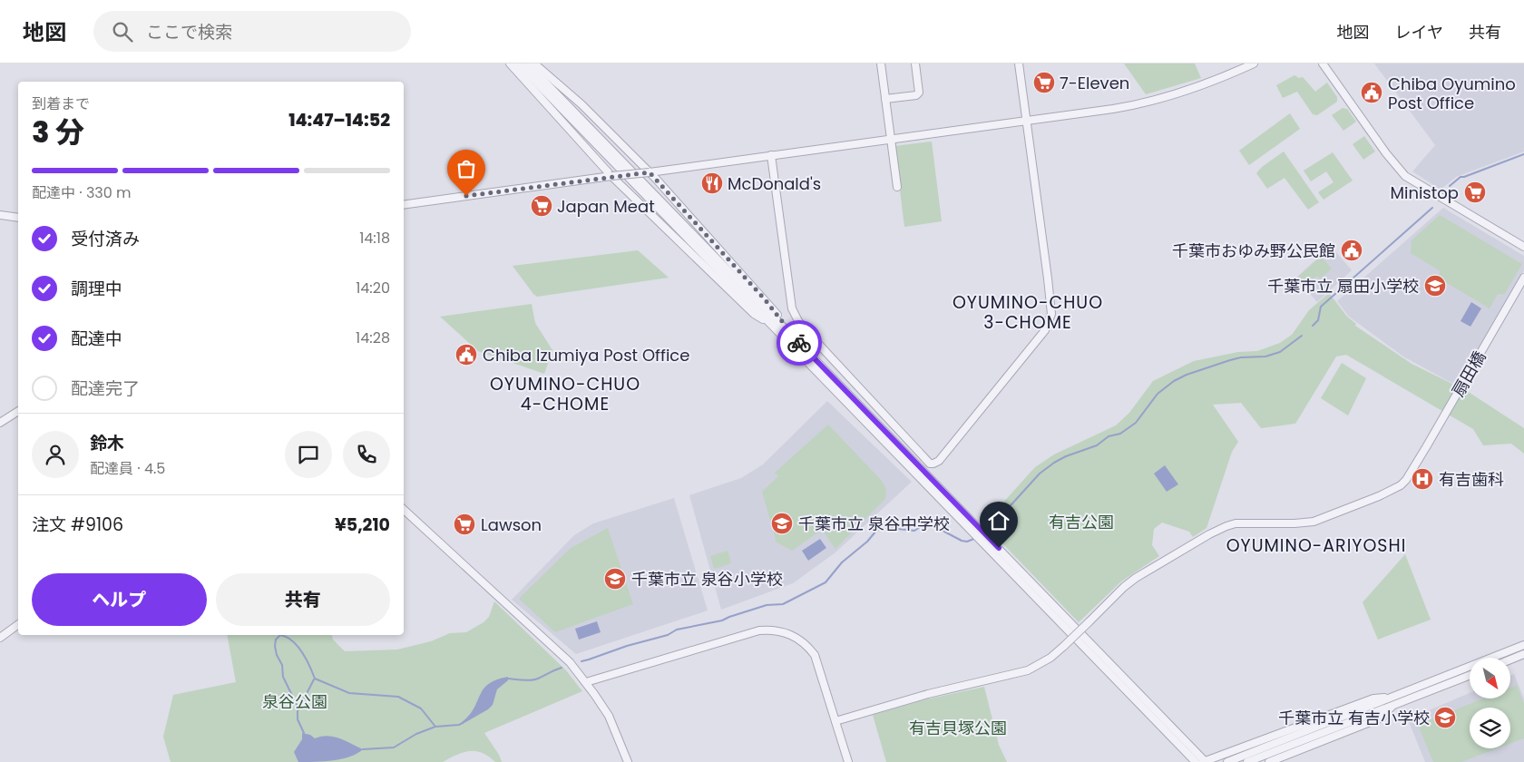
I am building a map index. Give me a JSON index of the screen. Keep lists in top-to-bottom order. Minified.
{"streets":{"street":["扇田橋"]},"districts":["OYUMINO-CHUO 3-CHOME","OYUMINO-CHUO 4-CHOME","OYUMINO-ARIYOSHI"],"parks":["有吉公園","泉谷公園","有吉貝塚公園"],"places":{"supermarket":["7-Eleven","Ministop","Japan Meat","Lawson"],"public building":["Chiba Oyumino Post Office","千葉市おゆみ野公民館","Chiba Izumiya Post Office"],"restaurant":["McDonald's"],"school or university":["千葉市立 扇田小学校","千葉市立 泉谷中学校","千葉市立 泉谷小学校","千葉市立 有吉小学校"],"hospital":["有吉歯科"]},"north":"bottom right","page":{"header":"地図","search":"ここで検索","nav":["地図","レイヤ","共有"],"heading":["3 分","到着まで","14:47–14:52"],"panel":["鈴木","配達員 · 4.5","注文 #9106","¥5,210"],"bar":"配達中 · 330 m","list":[["受付済み","14:18"],["調理中","14:20"],["配達中","14:28"],"配達完了"],"buttons":["ヘルプ","共有"]}}
